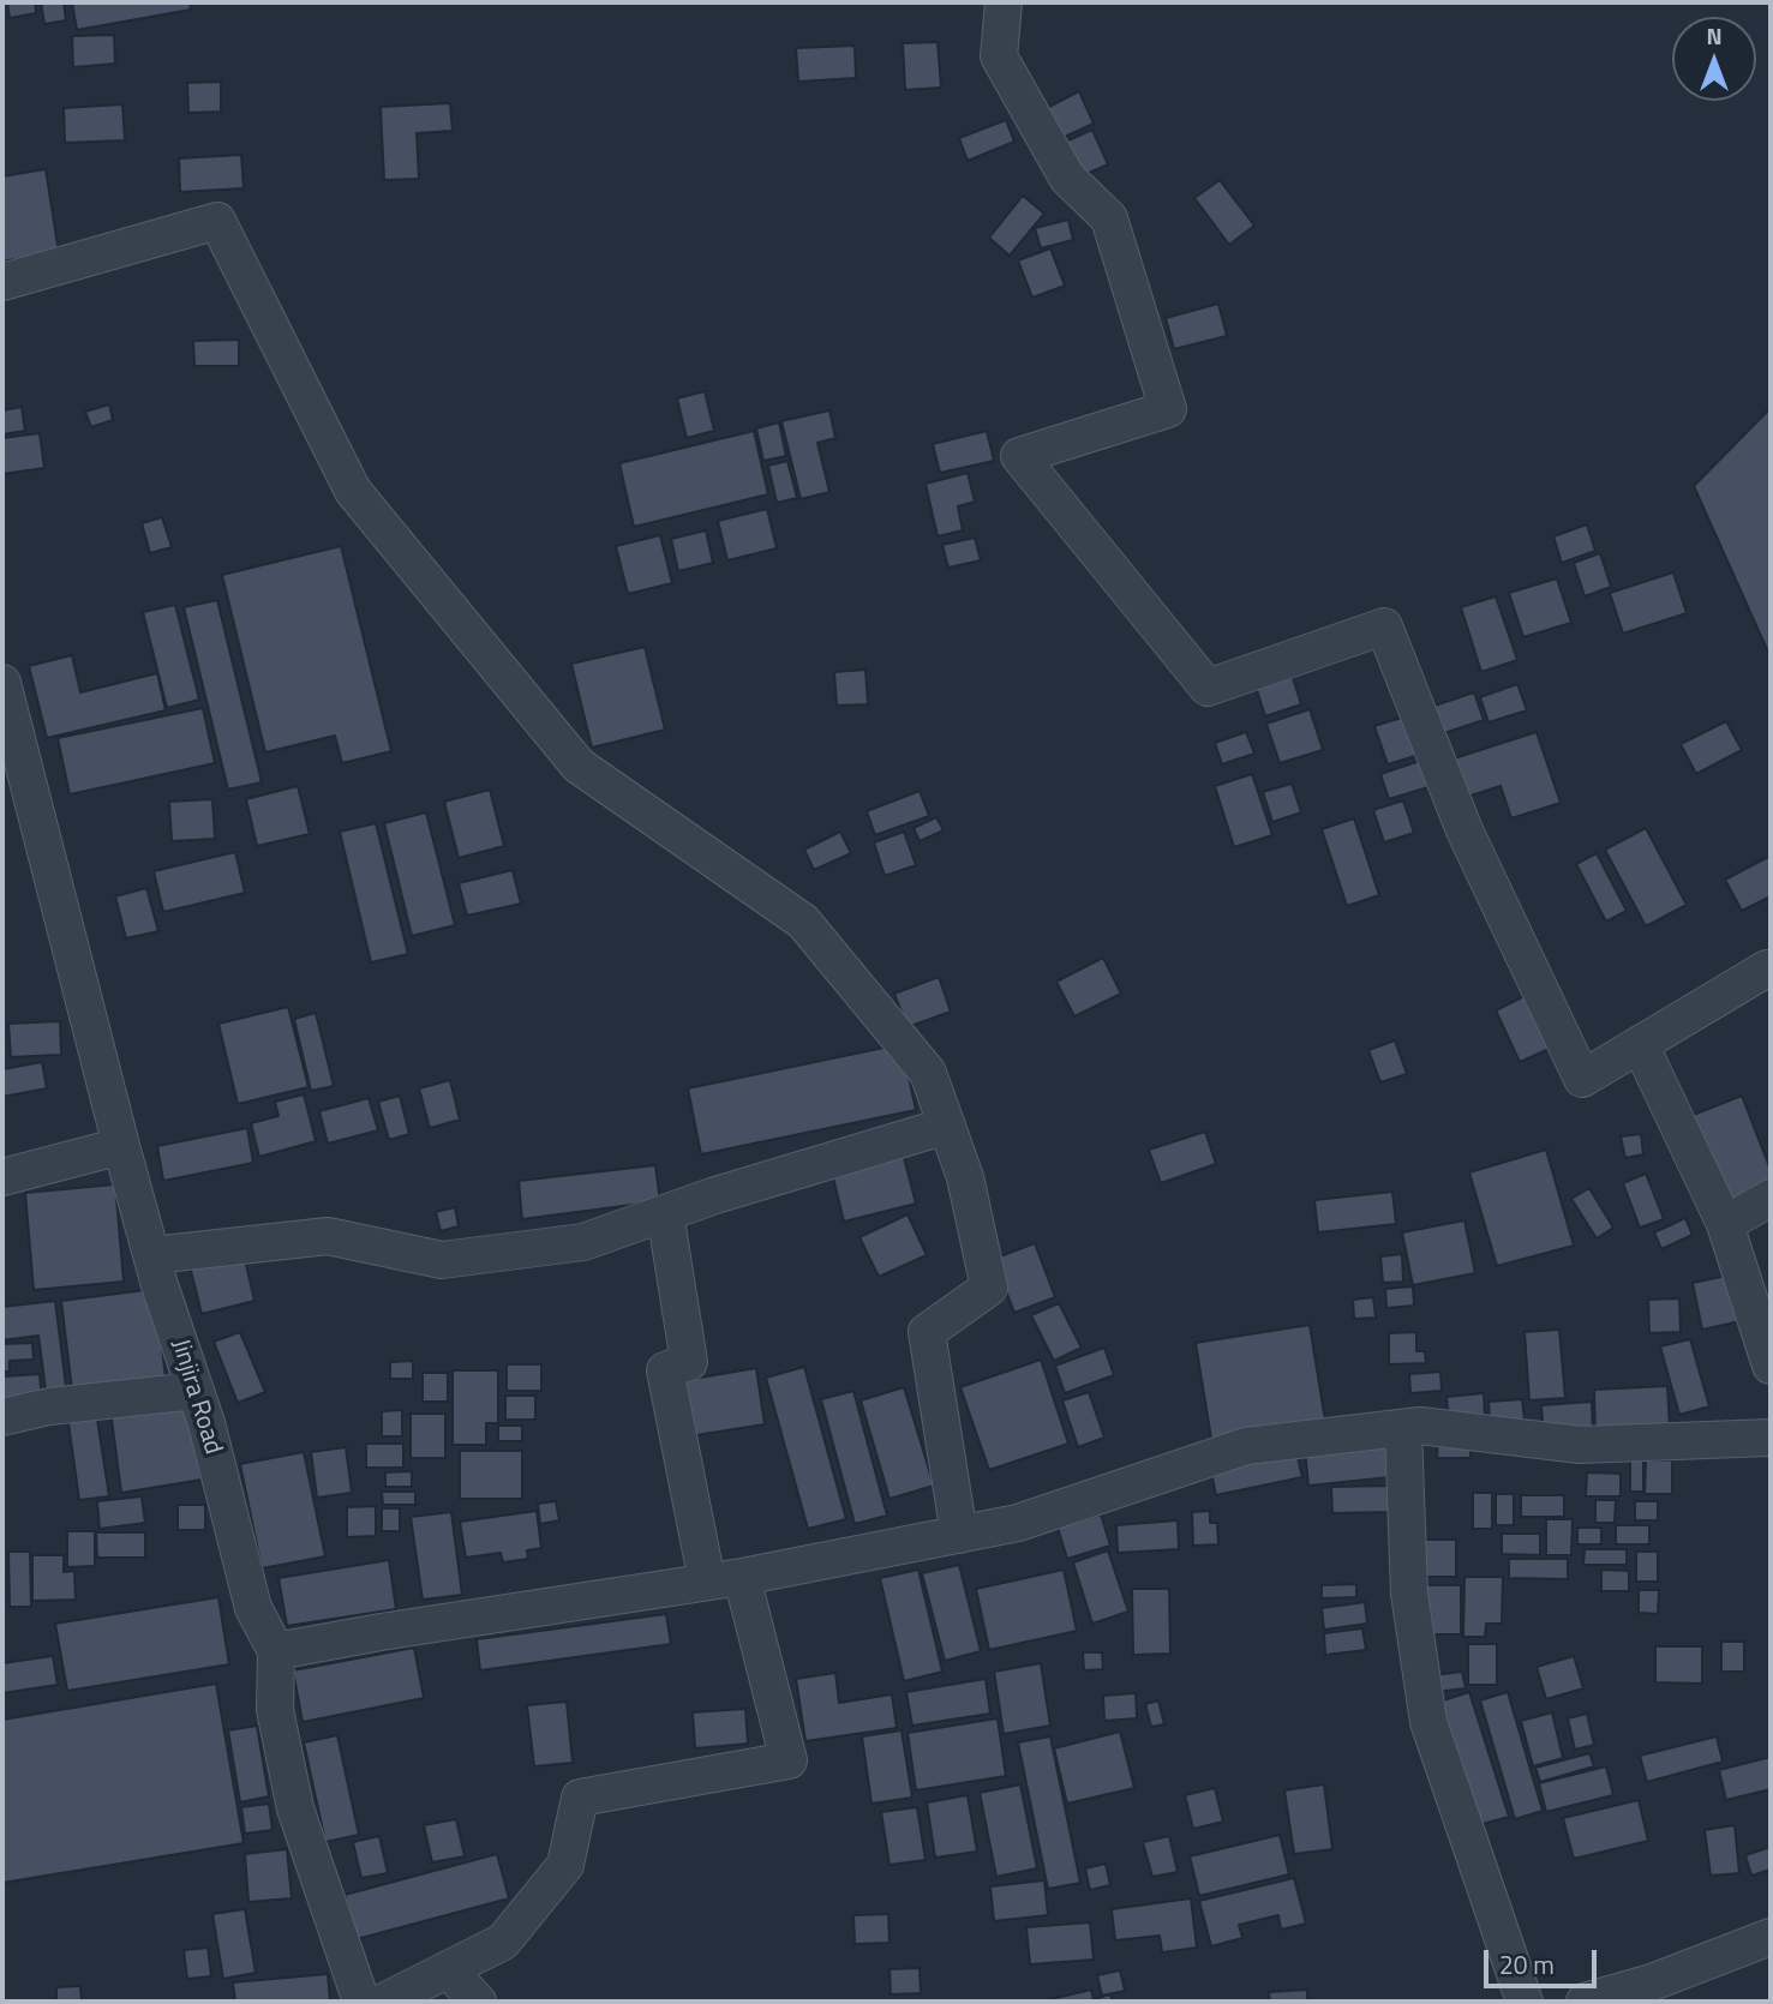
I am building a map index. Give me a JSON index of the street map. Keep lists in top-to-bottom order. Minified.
{"streets":{"street":["Jinjira Road"]},"scale_bar":"20 m","north":"top"}
